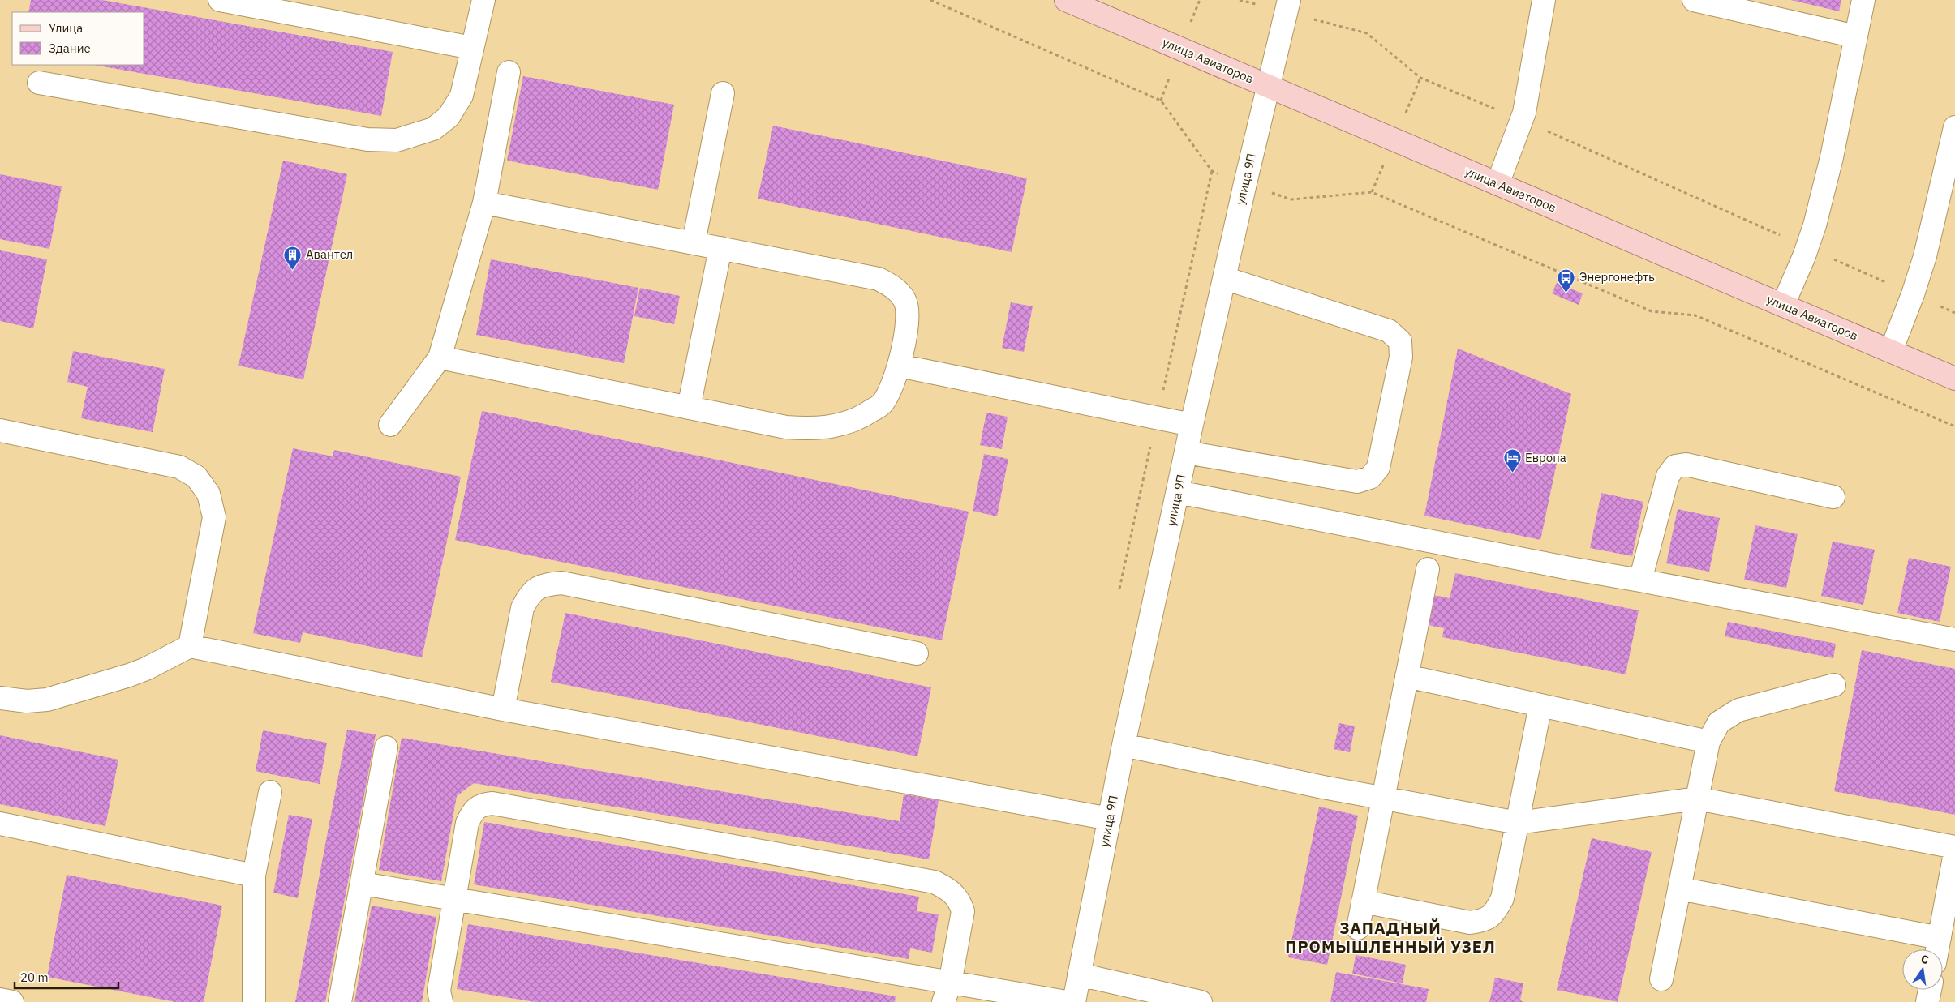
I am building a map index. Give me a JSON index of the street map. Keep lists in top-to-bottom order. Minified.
{"streets":{"main road":["улица Авиаторов"],"street":["улица 9П"]},"crossings":[["улица Авиаторов","улица 9П"]],"districts":["ЗАПАДНЫЙ ПРОМЫШЛЕННЫЙ УЗЕЛ"],"places":{"building":["Авантел"],"bus stop":["Энергонефть"],"hotel":["Европа"]},"legend":["Улица","Здание"],"scale_bar":"20 m","north":"top"}
